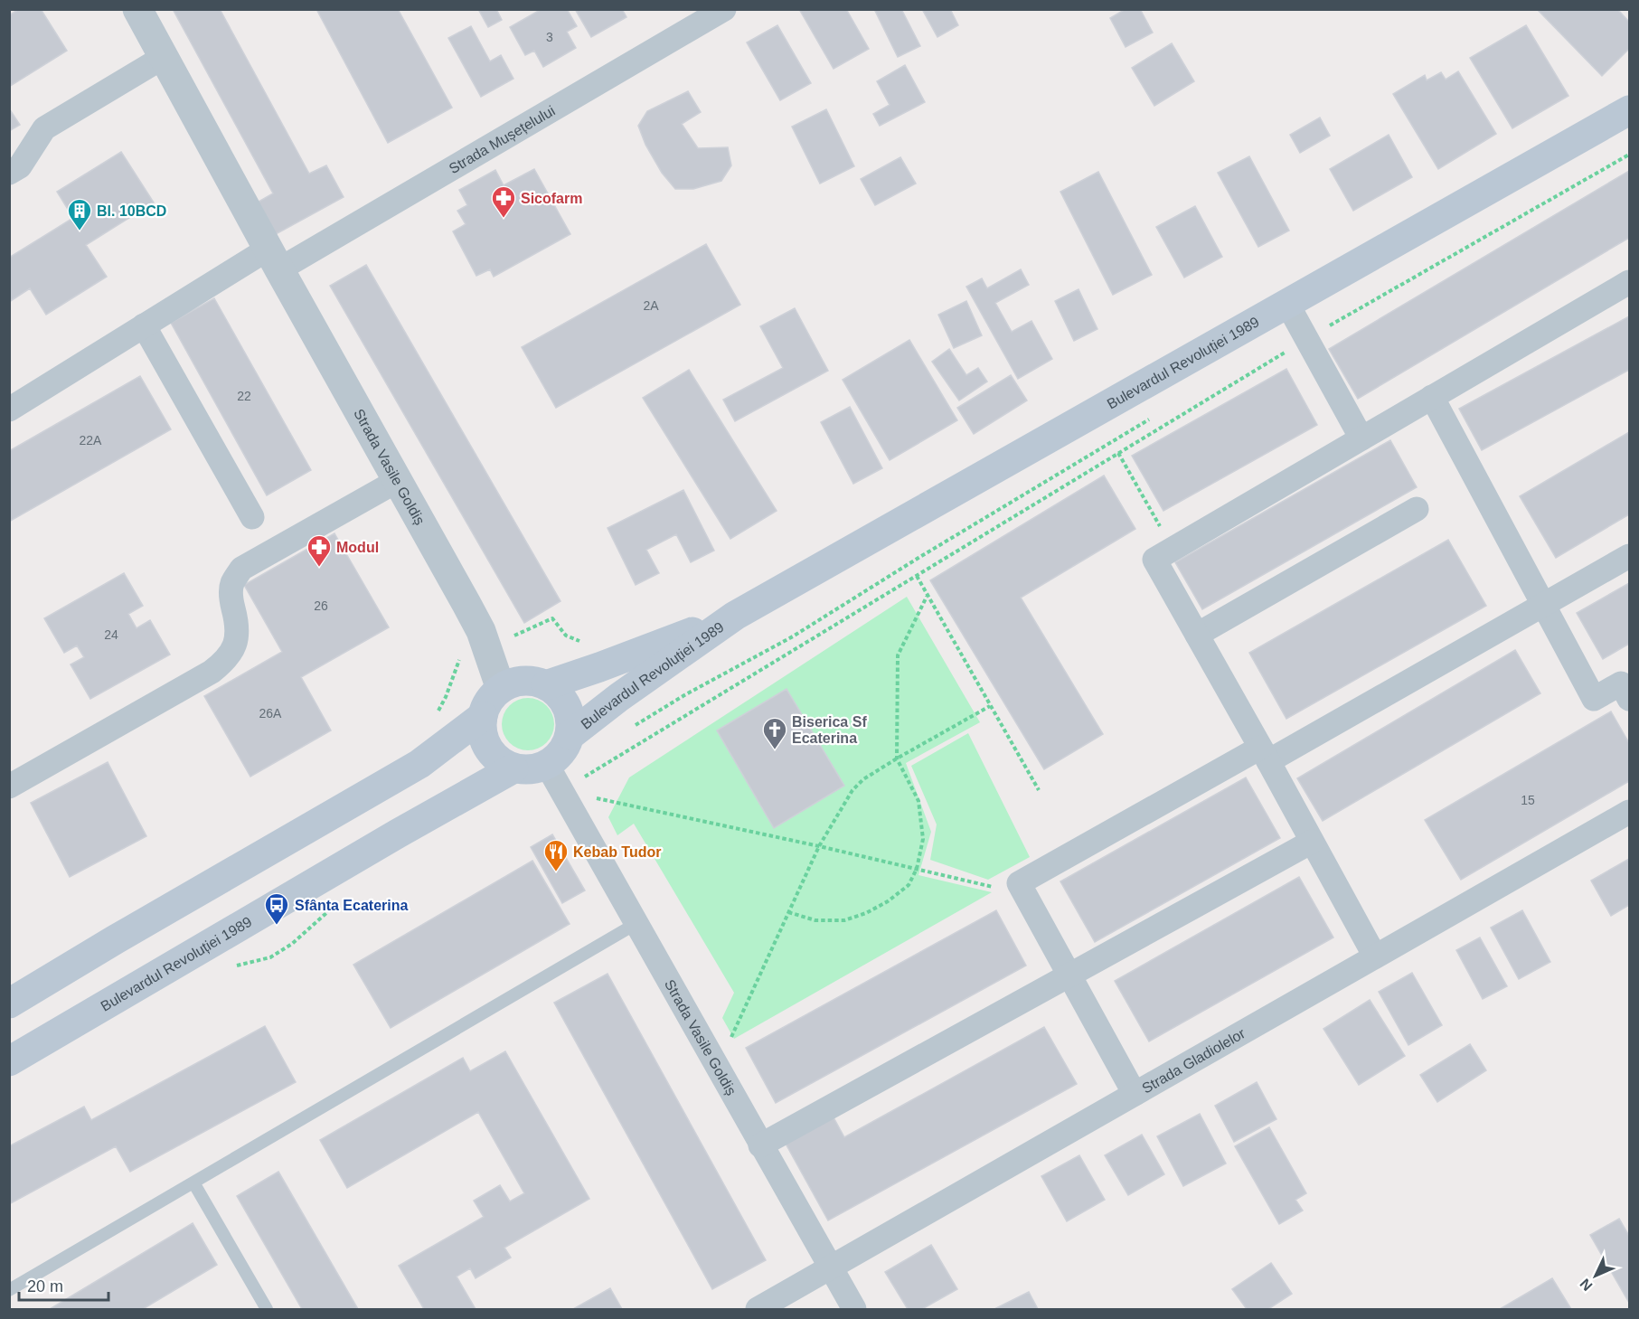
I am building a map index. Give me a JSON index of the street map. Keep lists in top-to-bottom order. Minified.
{"streets":{"main road":["Bulevardul Revoluției 1989"],"street":["Strada Mușețelului","Strada Vasile Goldiș","Strada Gladiolelor"]},"crossings":[["Strada Mușețelului","Strada Vasile Goldiș"],["Bulevardul Revoluției 1989","Strada Vasile Goldiș"],["Strada Vasile Goldiș","Strada Gladiolelor"]],"places":{"pharmacy":["Sicofarm","Modul"],"building":["Bl. 10BCD"],"church":["Biserica Sf Ecaterina"],"restaurant":["Kebab Tudor"],"bus stop":["Sfânta Ecaterina"]},"house_numbers":["3","2A","22","22A","26","24","26A","15"],"scale_bar":"20 m","north":"bottom left"}
